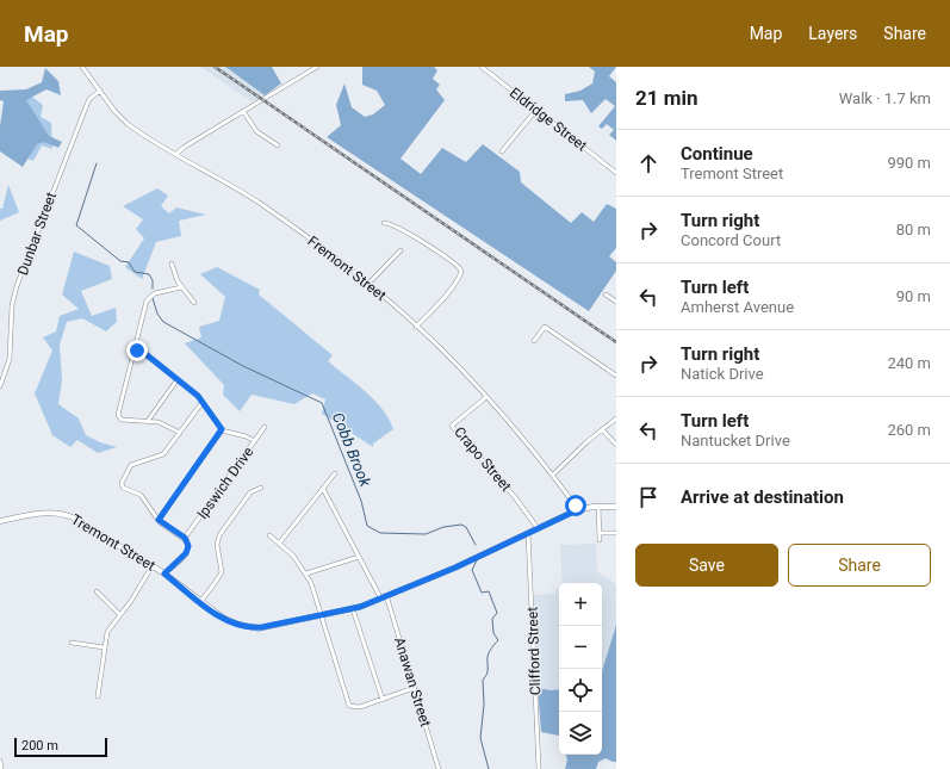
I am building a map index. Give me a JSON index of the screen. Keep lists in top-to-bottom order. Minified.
{"streets":{"main road":["Tremont Street"],"street":["Eldridge Street","Dunbar Street","Fremont Street","Crapo Street","Ipswich Drive","Clifford Street","Anawan Street"]},"crossings":[["Dunbar Street","Fremont Street"],["Fremont Street","Crapo Street"],["Fremont Street","Tremont Street"],["Crapo Street","Tremont Street"],["Tremont Street","Clifford Street"],["Tremont Street","Anawan Street"]],"water":["Cobb Brook"],"scale_bar":"200 m","page":{"header":"Map","nav":["Map","Layers","Share"],"heading":["21 min","Walk · 1.7 km"],"list":[["Continue","Tremont Street","990 m"],["Turn right","Concord Court","80 m"],["Turn left","Amherst Avenue","90 m"],["Turn right","Natick Drive","240 m"],["Turn left","Nantucket Drive","260 m"],"Arrive at destination"],"buttons":["Save","Share"],"map_buttons":["+","−"],"scale":"200 m"}}
